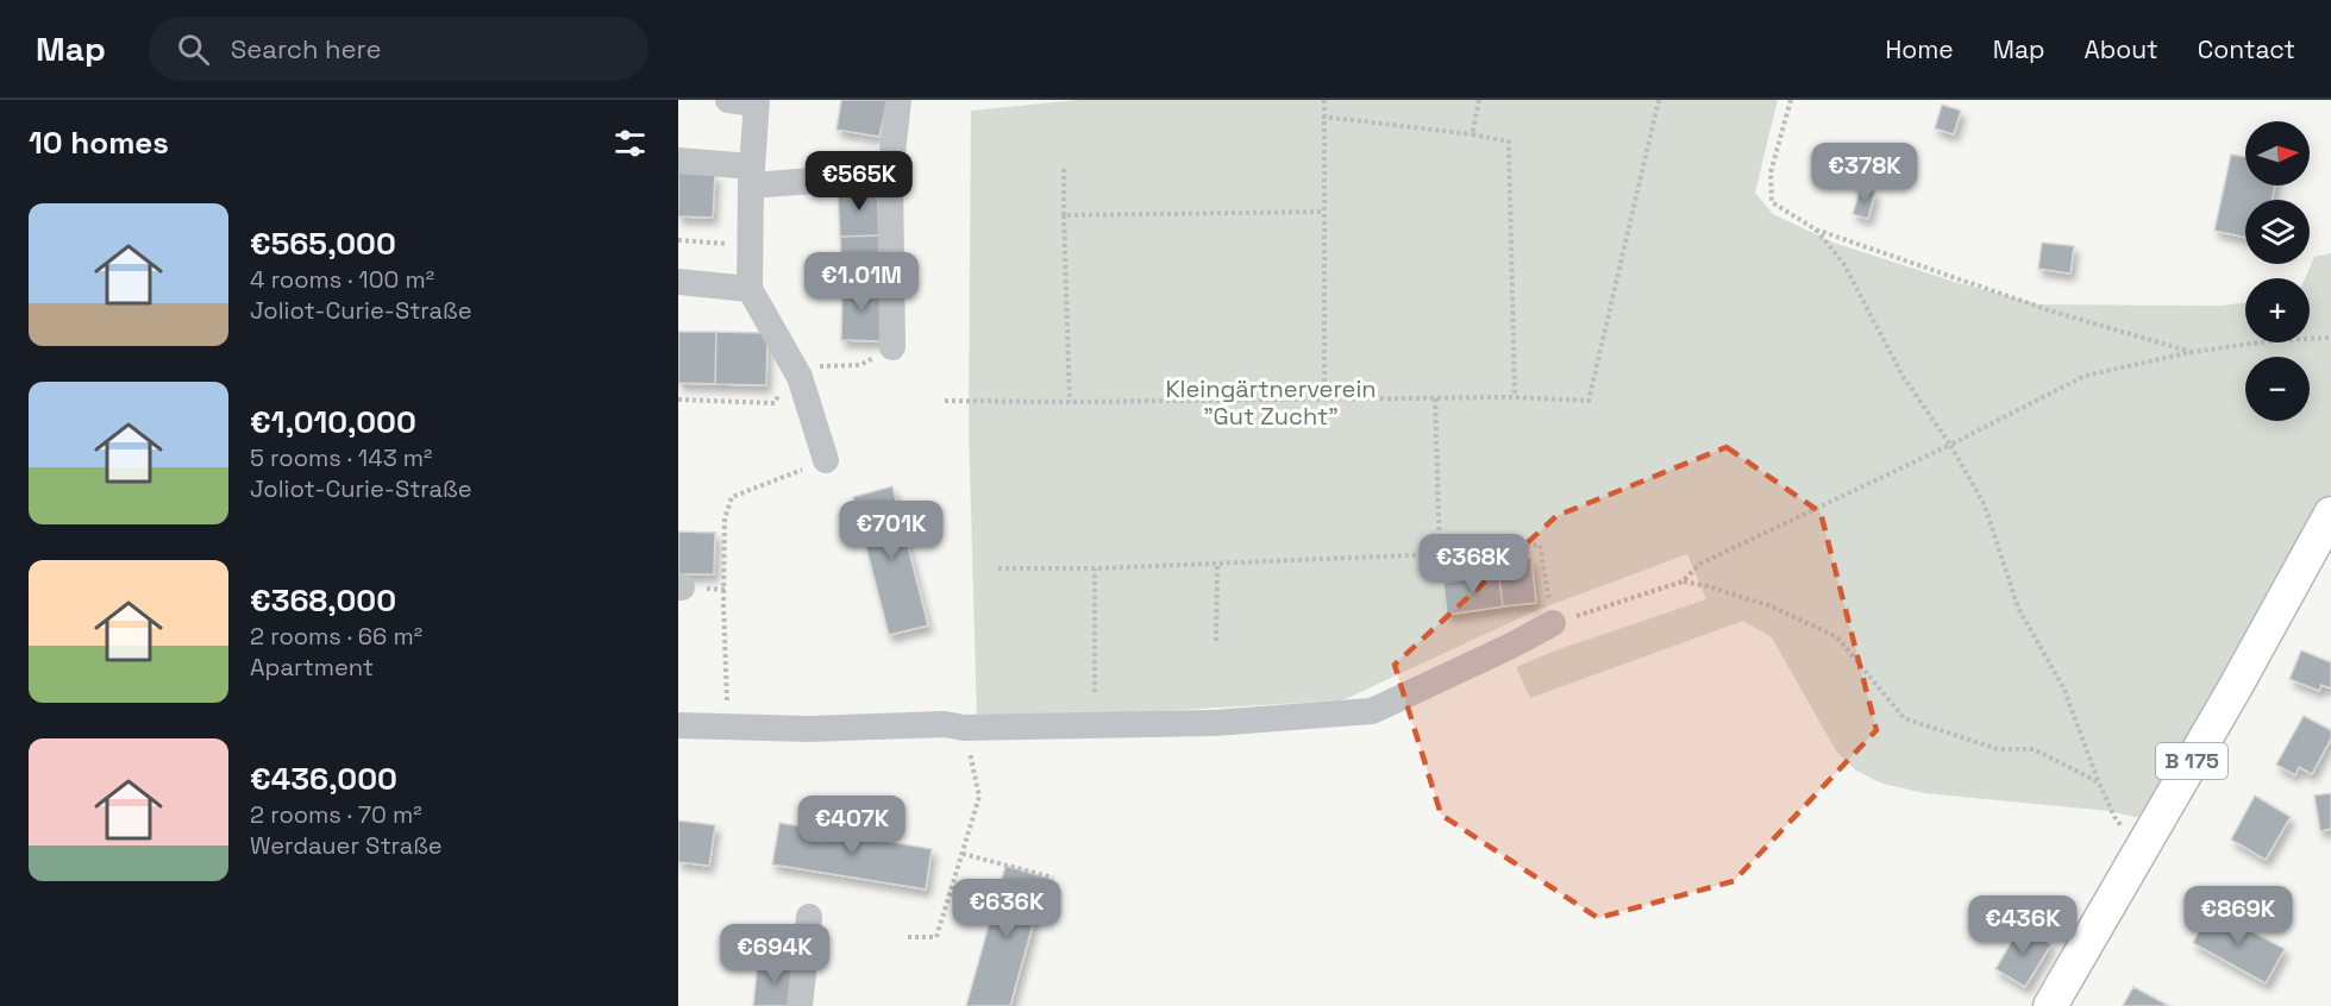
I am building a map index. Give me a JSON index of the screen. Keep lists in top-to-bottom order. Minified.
{"streets":{"main road":["B 175"]},"parks":["Kleingärtnerverein \"Gut Zucht\""],"north":"right","page":{"header":"Map","search":"Search here","nav":["Home","Map","About","Contact"],"heading":"10 homes","map_buttons":["+","−"],"price":["€378K","€565K","€1.01M","€701K","€368K","€407K","€636K","€869K","€436K","€694K"],"list":[{"name":"€565,000","note":"4 rooms · 100 m² · Joliot-Curie-Straße"},{"name":"€1,010,000","note":"5 rooms · 143 m² · Joliot-Curie-Straße"},{"name":"€368,000","note":"2 rooms · 66 m² · Apartment"},{"name":"€436,000","note":"2 rooms · 70 m² · Werdauer Straße"}]}}
